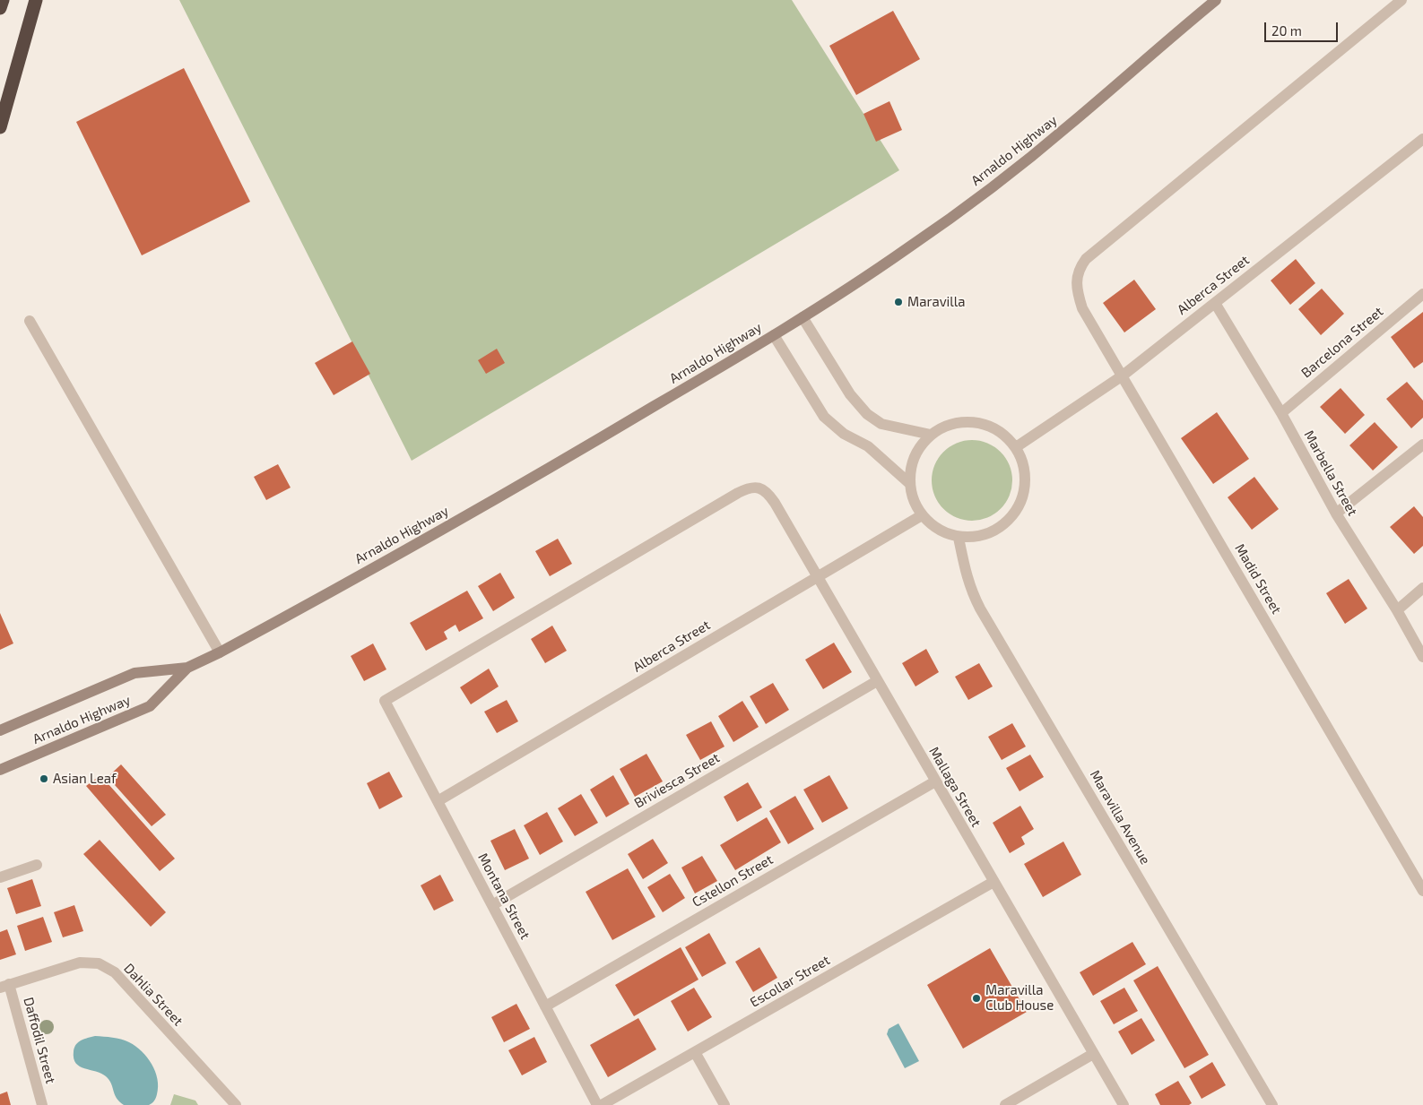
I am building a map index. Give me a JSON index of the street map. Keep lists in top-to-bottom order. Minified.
{"streets":{"main road":["Arnaldo Highway"],"street":["Alberca Street","Barcelona Street","Marbella Street","Madid Street","Briviesca Street","Mallaga Street","Maravilla Avenue","Cstellon Street","Montana Street","Escollar Street","Dahlia Street","Daffodil Street"]},"crossings":[["Alberca Street","Marbella Street"],["Alberca Street","Madid Street"],["Alberca Street","Mallaga Street"],["Alberca Street","Maravilla Avenue"],["Alberca Street","Montana Street"],["Barcelona Street","Marbella Street"],["Briviesca Street","Mallaga Street"],["Briviesca Street","Montana Street"],["Mallaga Street","Cstellon Street"],["Mallaga Street","Montana Street"],["Mallaga Street","Escollar Street"],["Cstellon Street","Montana Street"],["Dahlia Street","Daffodil Street"]],"places":["Maravilla","Asian Leaf","Maravilla Club House"],"scale_bar":"20 m"}
